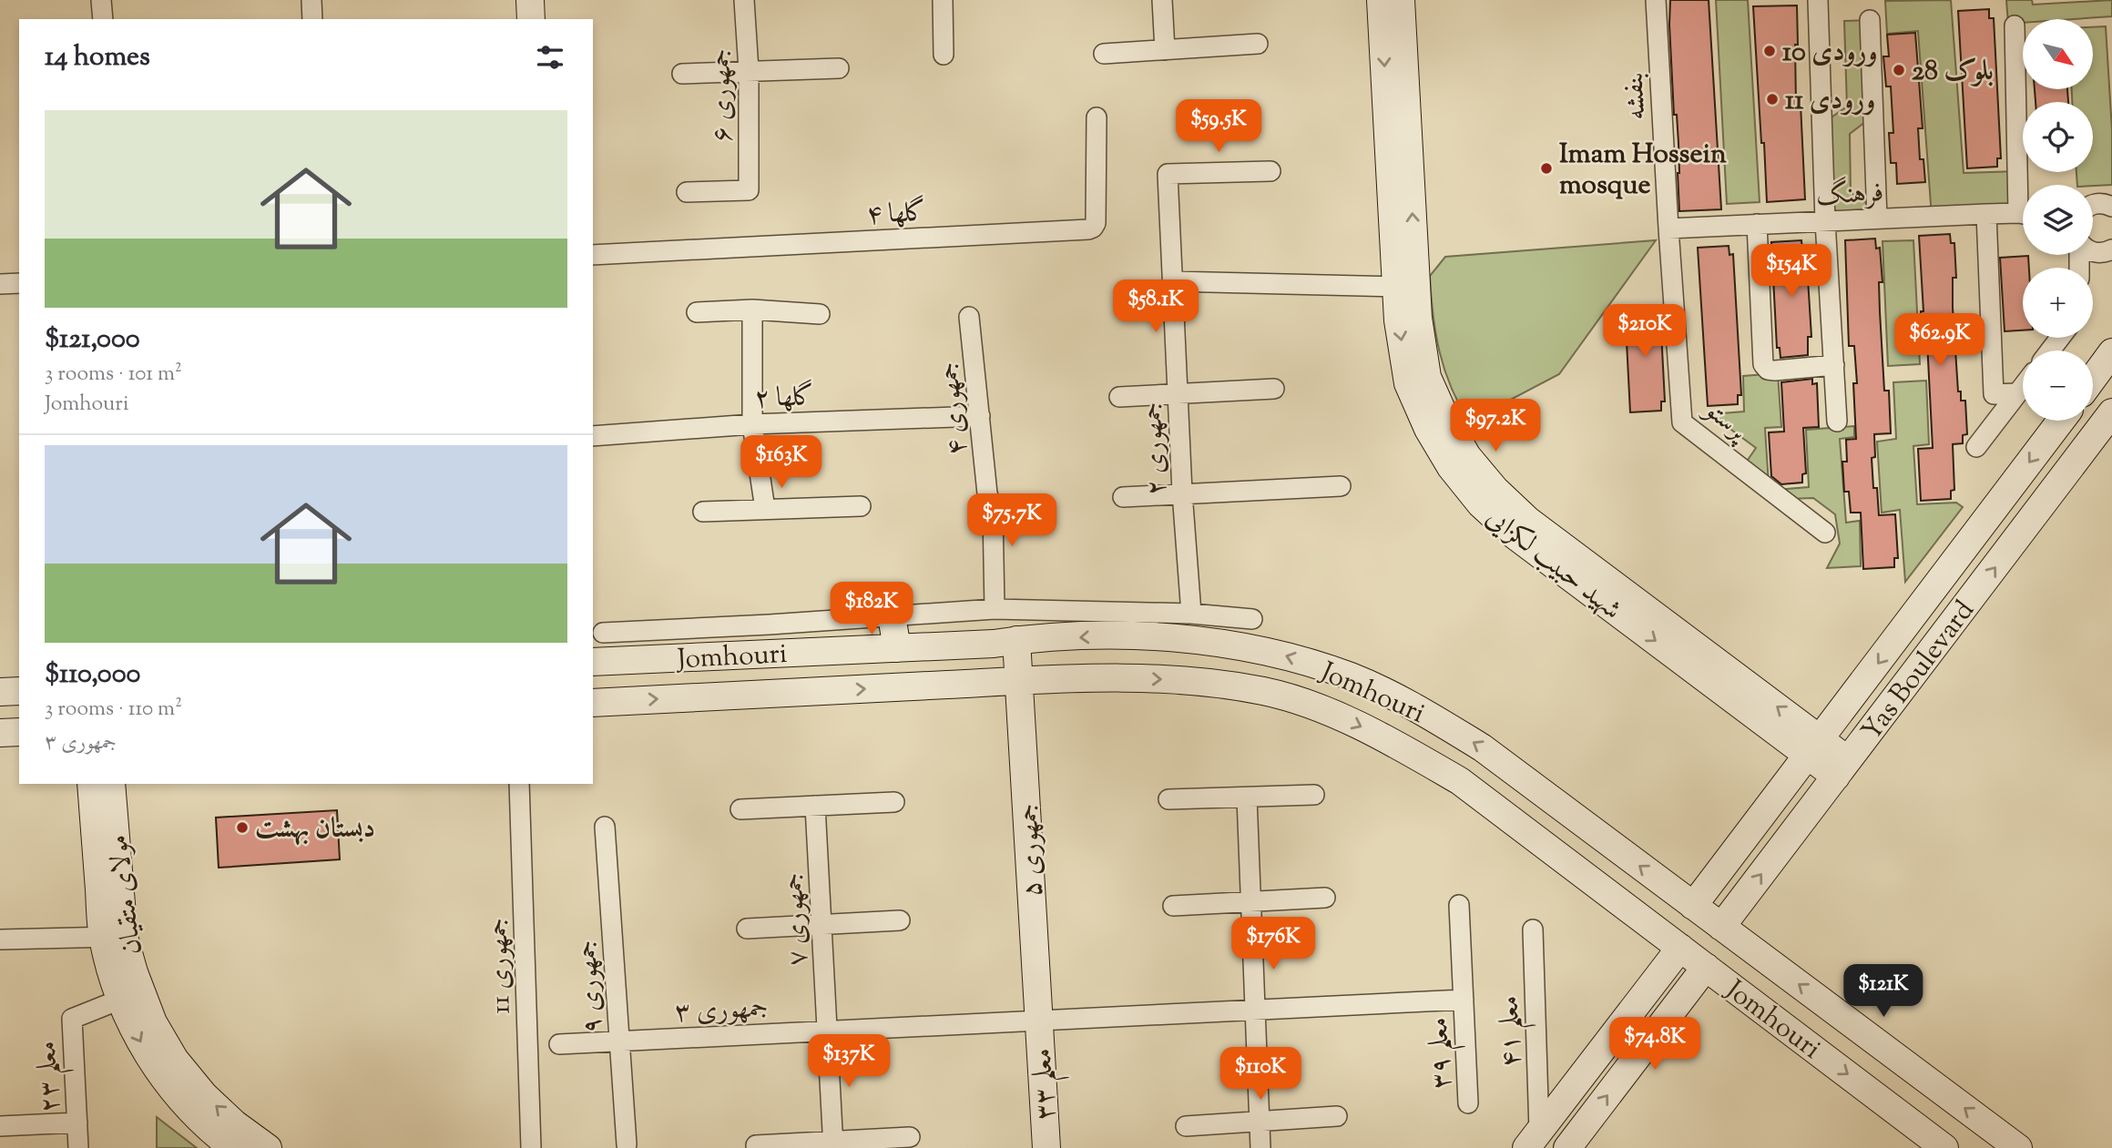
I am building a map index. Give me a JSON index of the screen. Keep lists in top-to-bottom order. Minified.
{"streets":{"main road":["شهید حبیب لکزایی","Jomhouri","Yas Boulevard","جمهوری ۵","مولای متقیان","معلم ۳۳"],"street":["جمهوری ۶","بنفشه","فرهنگ","گلها ۴","گلها ۲","جمهوری ۴","پرستو","جمهوری ۲","جمهوری ۷","جمهوری 11","جمهوری ۹","جمهوری ۳","معلم ۴۱","معلم ۳۹","معلم ۲۳"]},"crossings":[["بنفشه","فرهنگ"],["بنفشه","پرستو"],["فرهنگ","پرستو"],["گلها ۲","جمهوری ۴"],["شهید حبیب لکزایی","Yas Boulevard"],["Jomhouri","Yas Boulevard"],["Jomhouri","جمهوری ۵"],["جمهوری ۵","جمهوری ۳"],["جمهوری ۵","معلم ۳۳"],["مولای متقیان","معلم ۲۳"],["جمهوری ۷","جمهوری ۳"],["جمهوری ۹","جمهوری ۳"],["جمهوری ۳","معلم ۳۹"],["جمهوری ۳","معلم ۳۳"]],"places":["ورودی 10","بلوک 28","ورودی 11","Imam Hossein mosque","دبستان بهشت"],"north":"bottom right","page":{"map_buttons":["+","−"],"heading":"14 homes","list":[{"name":"$121,000","note":"3 rooms · 101 m² · Jomhouri"},{"name":"$110,000","note":"3 rooms · 110 m² · جمهوری ۳"}],"price":["$59.5K","$154K","$58.1K","$210K","$62.9K","$97.2K","$163K","$75.7K","$182K","$176K","$121K","$74.8K","$137K","$110K"]}}
